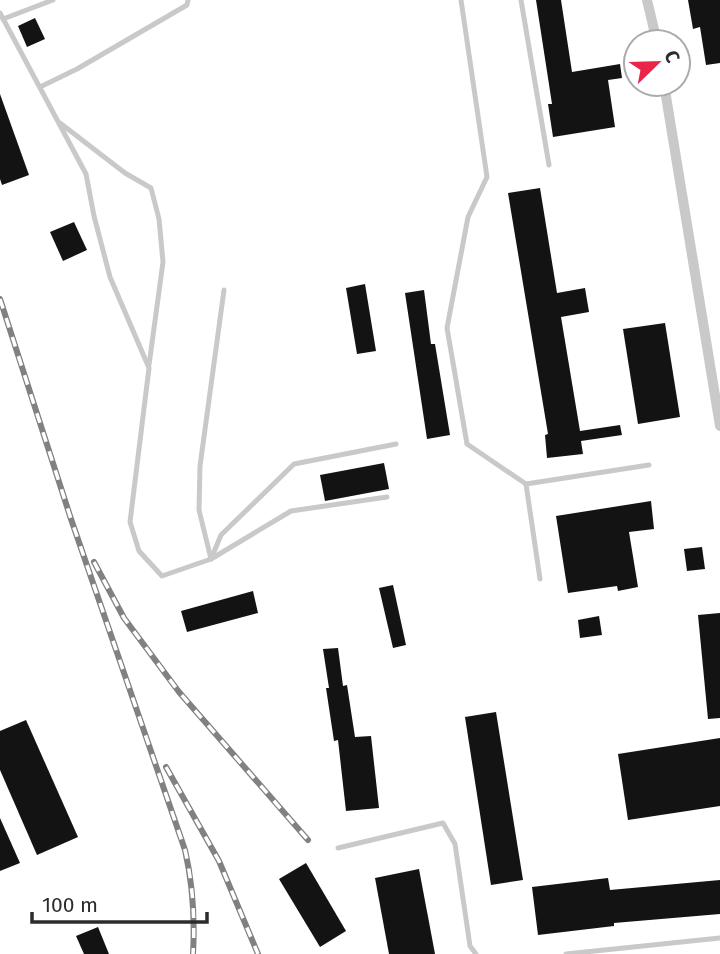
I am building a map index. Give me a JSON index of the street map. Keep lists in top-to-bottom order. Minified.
{"scale_bar":"100 m","north":"top right"}
